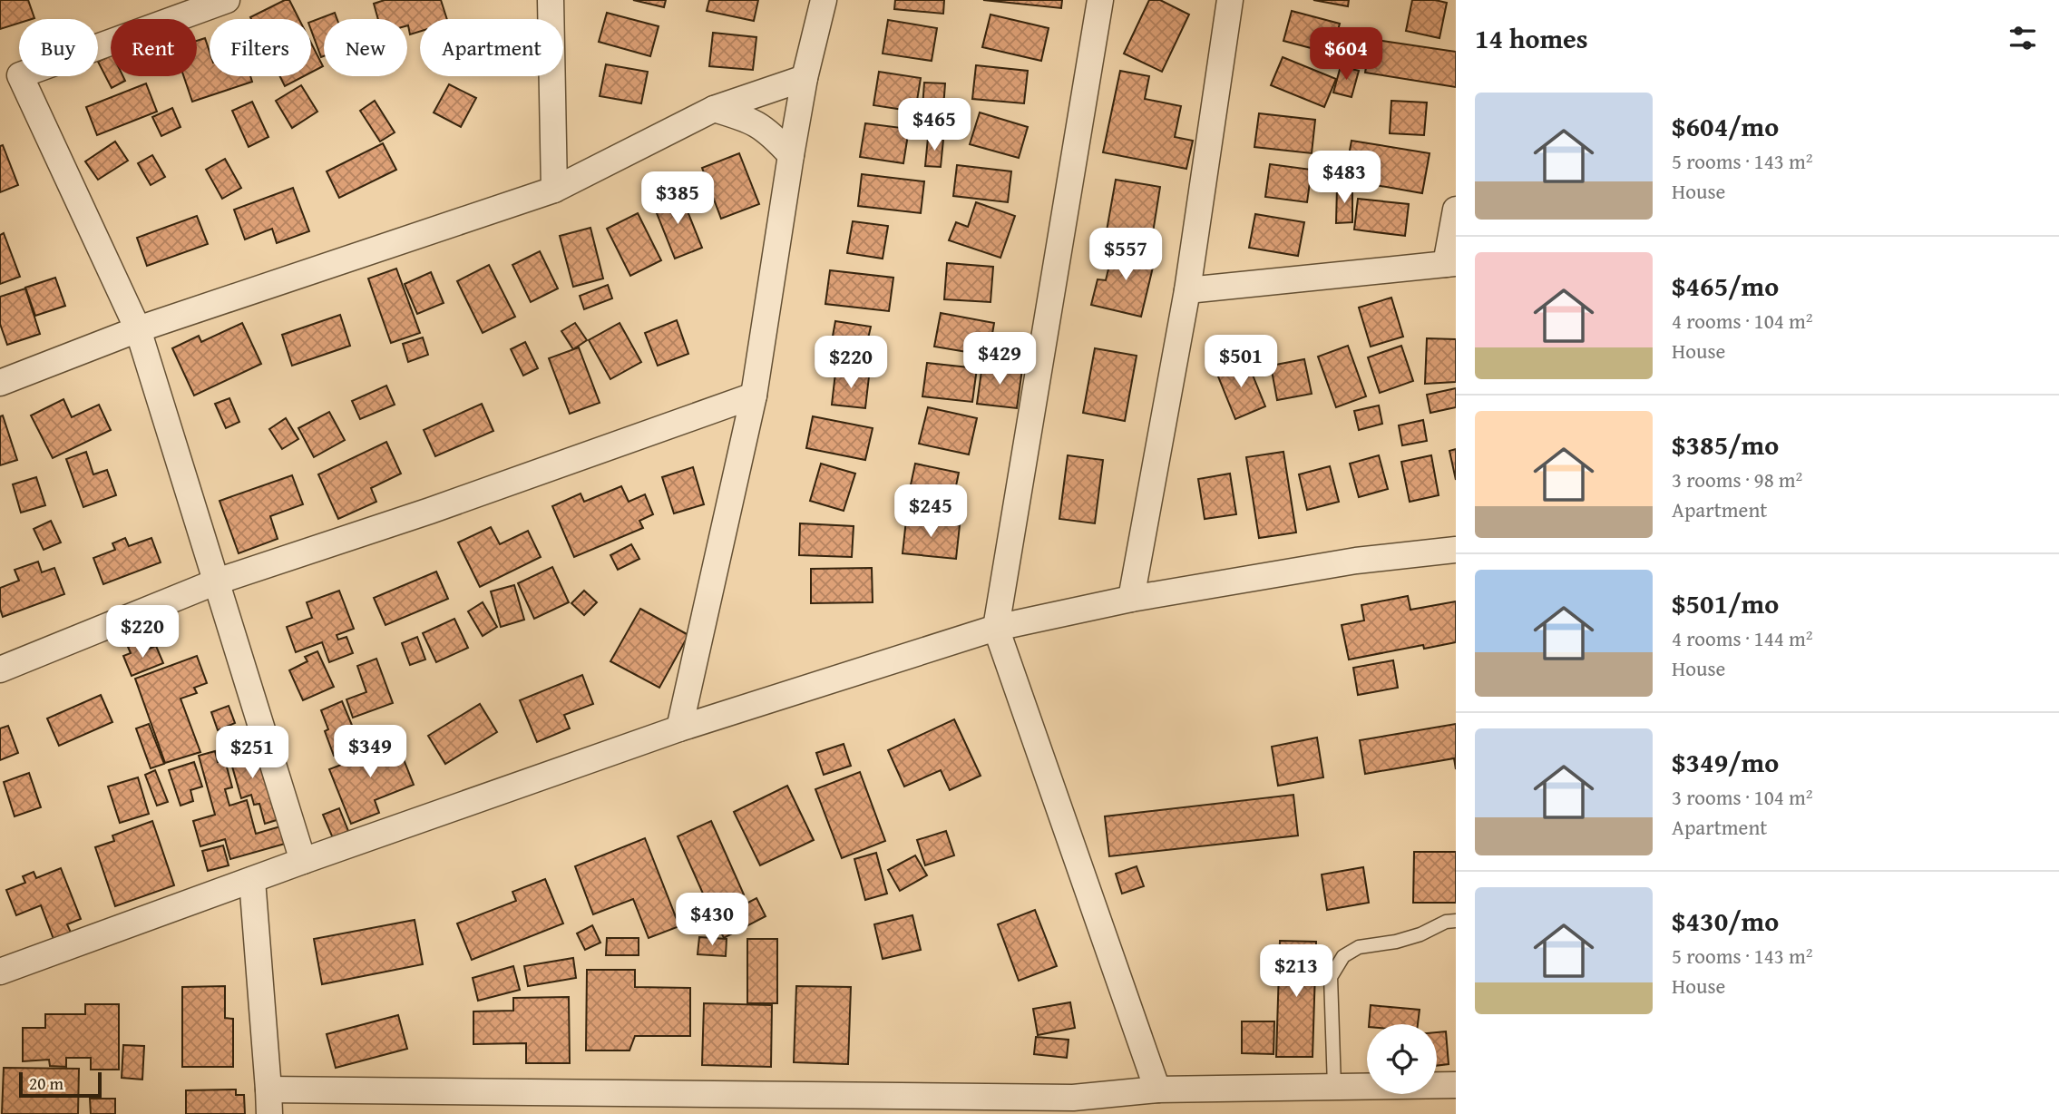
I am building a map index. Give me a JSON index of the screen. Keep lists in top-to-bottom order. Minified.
{"scale_bar":"20 m","page":{"heading":"14 homes","chip":["Buy","Rent","Filters","New","Apartment"],"price":["$604","$465","$483","$385","$557","$429","$501","$220","$245","$220","$349","$251","$430","$213"],"list":[{"name":"$604/mo","note":"5 rooms · 143 m² · House"},{"name":"$465/mo","note":"4 rooms · 104 m² · House"},{"name":"$385/mo","note":"3 rooms · 98 m² · Apartment"},{"name":"$501/mo","note":"4 rooms · 144 m² · House"},{"name":"$349/mo","note":"3 rooms · 104 m² · Apartment"},{"name":"$430/mo","note":"5 rooms · 143 m² · House"}],"scale":"20 m"}}
